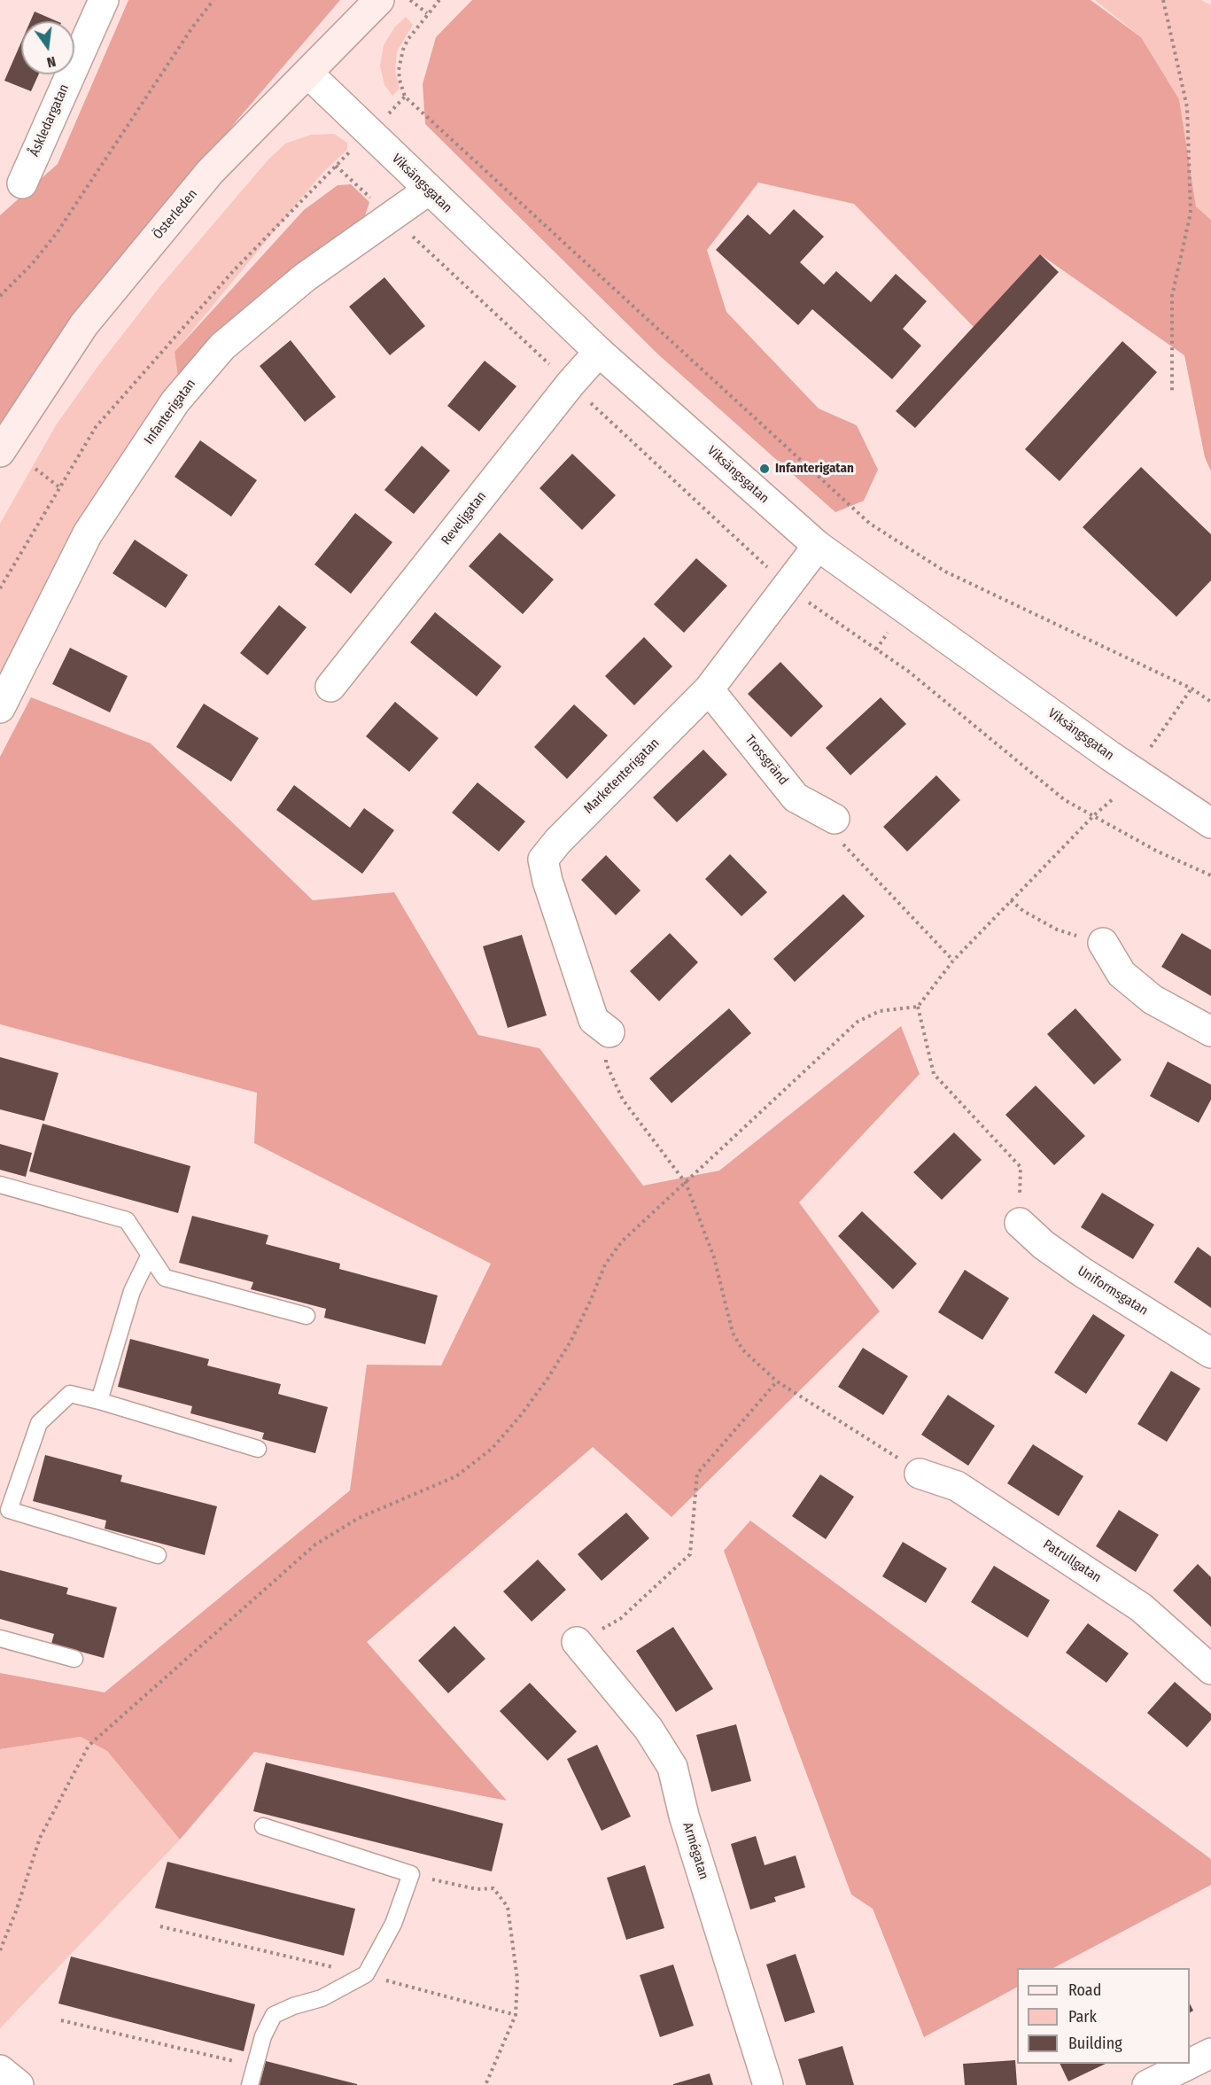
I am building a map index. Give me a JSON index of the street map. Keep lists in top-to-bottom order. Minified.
{"streets":{"main road":["Österleden"],"street":["Åskledargatan","Viksängsgatan","Infanterigatan","Reveljgatan","Trossgränd","Marketenterigatan","Uniformsgatan","Patrullgatan","Armégatan"]},"crossings":[["Viksängsgatan","Österleden"],["Viksängsgatan","Infanterigatan"],["Viksängsgatan","Reveljgatan"],["Viksängsgatan","Marketenterigatan"],["Trossgränd","Marketenterigatan"]],"places":["Infanterigatan"],"legend":["Road","Park","Building"],"north":"bottom"}
